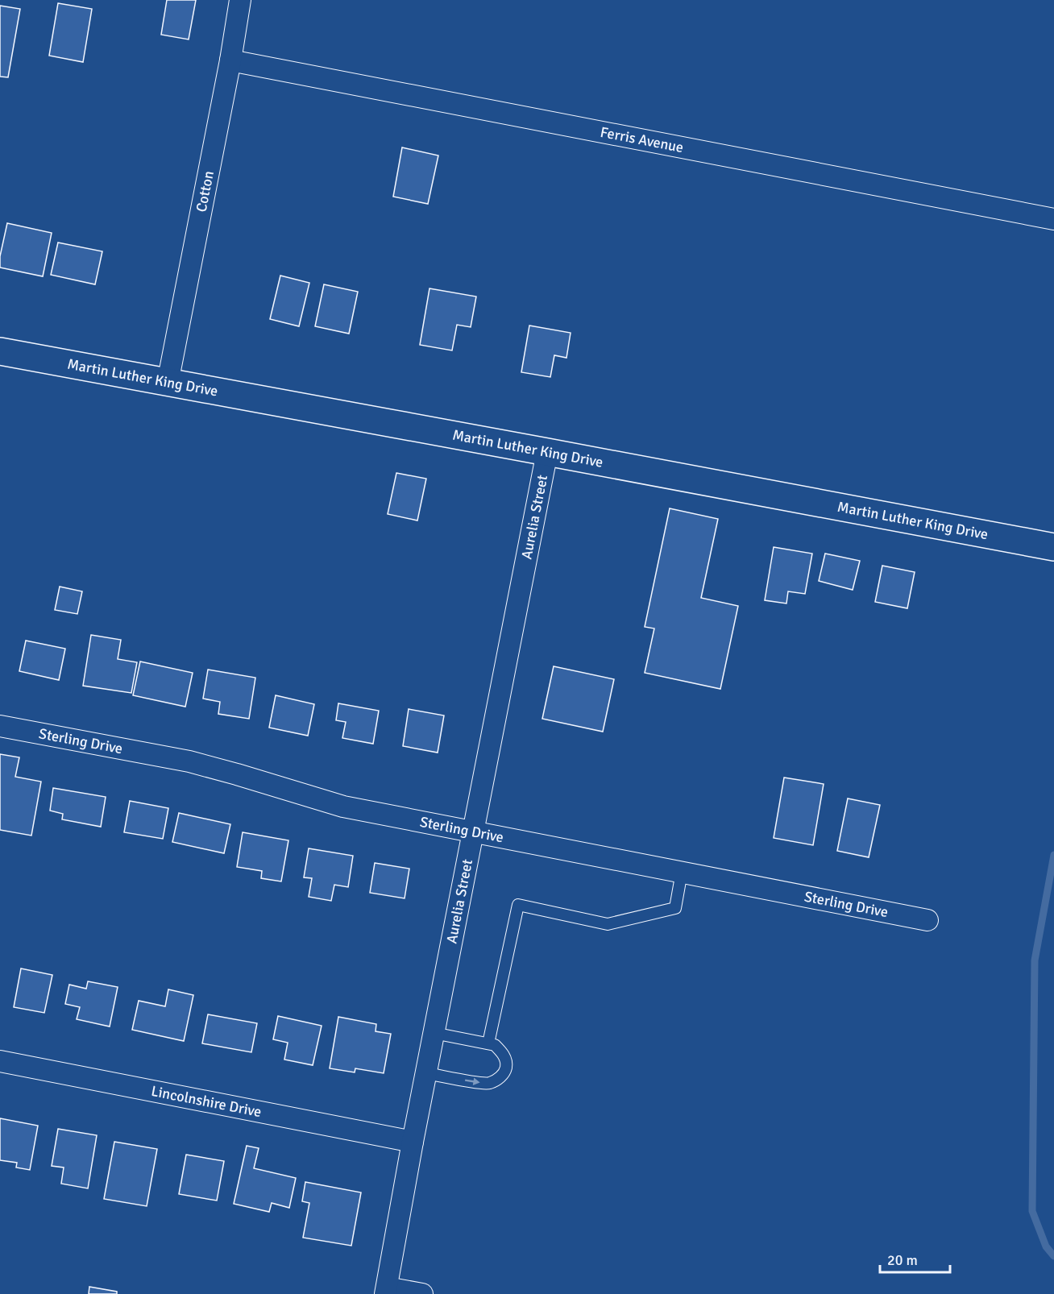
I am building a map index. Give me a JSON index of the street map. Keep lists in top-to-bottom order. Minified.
{"streets":{"main road":["Martin Luther King Drive"],"street":["Ferris Avenue","Cotton","Aurelia Street","Sterling Drive","Lincolnshire Drive"]},"crossings":[["Ferris Avenue","Cotton"],["Cotton","Martin Luther King Drive"],["Martin Luther King Drive","Aurelia Street"],["Aurelia Street","Sterling Drive"],["Aurelia Street","Lincolnshire Drive"]],"scale_bar":"20 m"}
